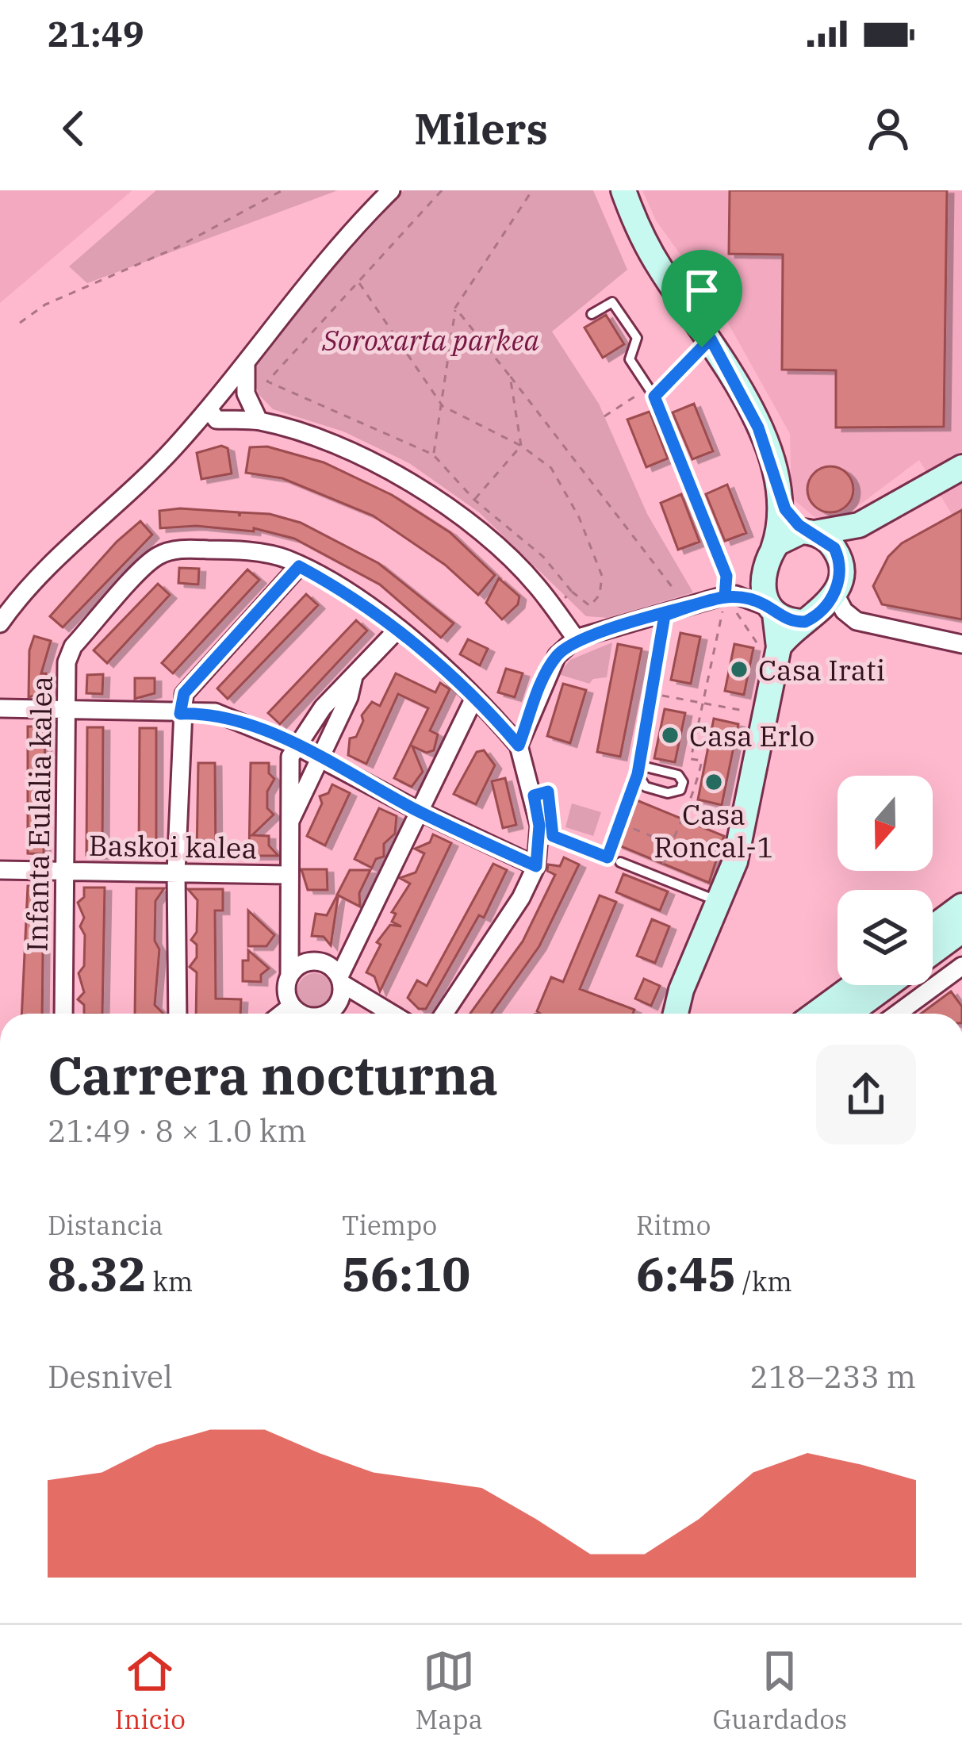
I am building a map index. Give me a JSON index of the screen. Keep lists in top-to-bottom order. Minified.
{"streets":{"street":["Infanta Eulalia kalea","Baskoi kalea"]},"crossings":[["Infanta Eulalia kalea","Baskoi kalea"]],"parks":["Soroxarta parkea"],"places":["Casa Irati","Casa Erlo","Casa Roncal-1"],"north":"bottom","page":{"status":"21:49","header":"Milers","heading":["Carrera nocturna","21:49 · 8 × 1.0 km"],"stats":[["Distancia","8.32 km"],["Tiempo","56:10"],["Ritmo","6:45 /km"]],"chart":["Desnivel","218–233 m"],"tabs":["Inicio","Mapa","Guardados"]}}
